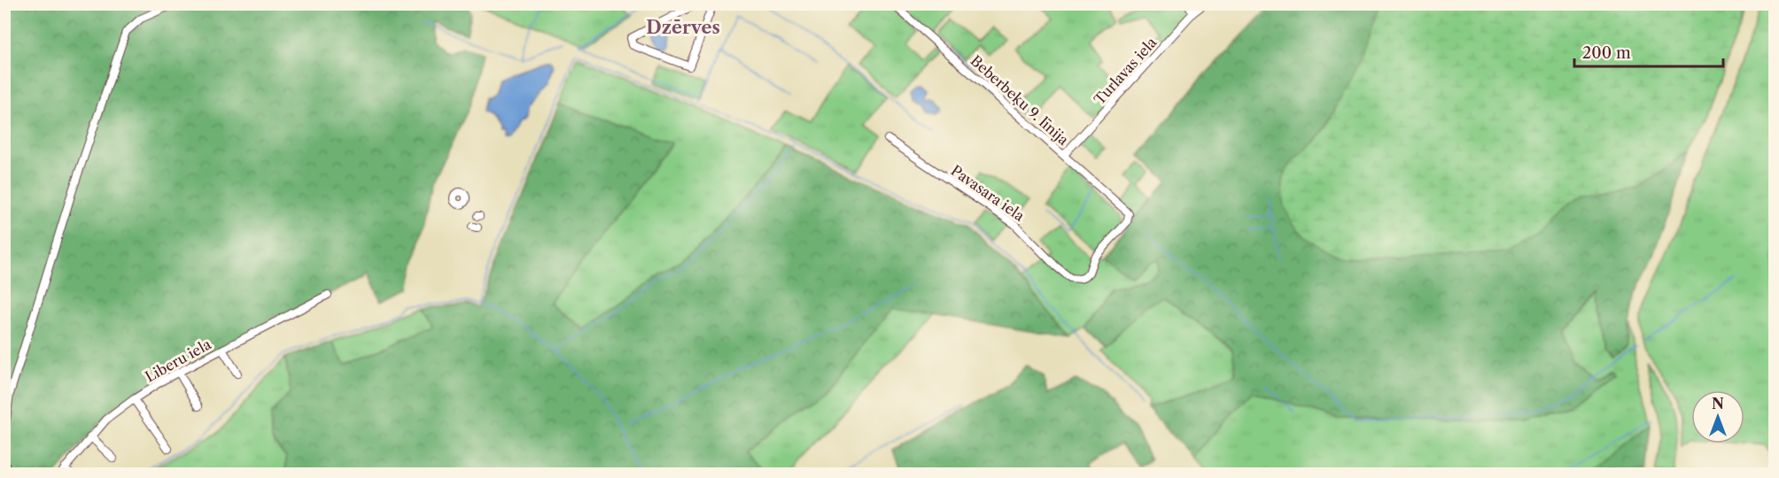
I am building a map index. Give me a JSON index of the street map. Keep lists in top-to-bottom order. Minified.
{"streets":{"street":["Turlavas iela","Beberbeķu 9. līnija","Pavasara iela","Liberu iela"]},"crossings":[["Turlavas iela","Beberbeķu 9. līnija"],["Beberbeķu 9. līnija","Pavasara iela"]],"districts":["Dzērves"],"scale_bar":"200 m","north":"top"}
